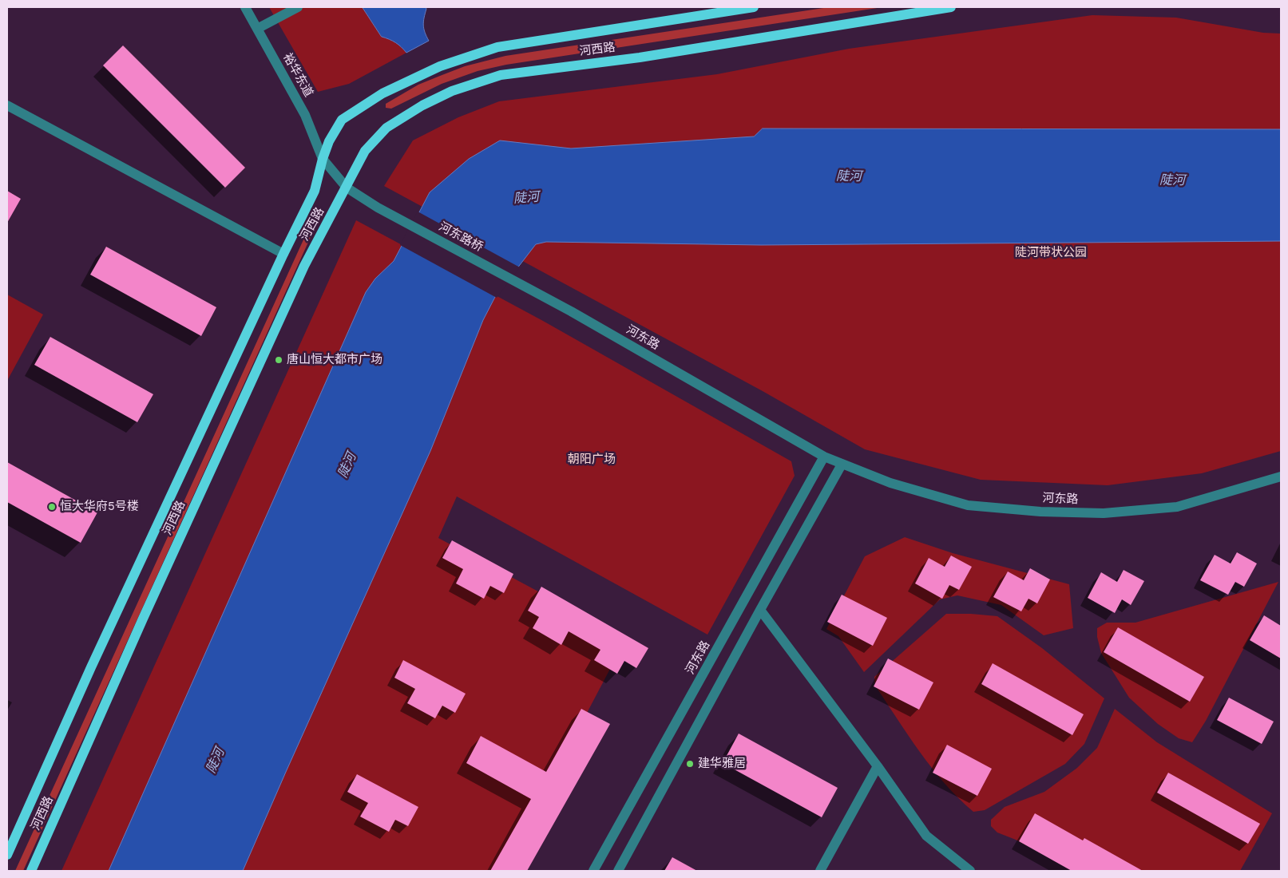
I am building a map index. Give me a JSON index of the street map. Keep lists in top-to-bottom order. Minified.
{"streets":{"main road":["河西路"],"street":["裕华东道","河东路桥","河东路"]},"crossings":[["河西路","裕华东道"],["河西路","河东路桥"],["裕华东道","河东路桥"],["河东路桥","河东路"]],"water":["陡河"],"parks":["陡河带状公园","朝阳广场"],"places":["唐山恒大都市广场","恒大华府5号楼","建华雅居"]}
